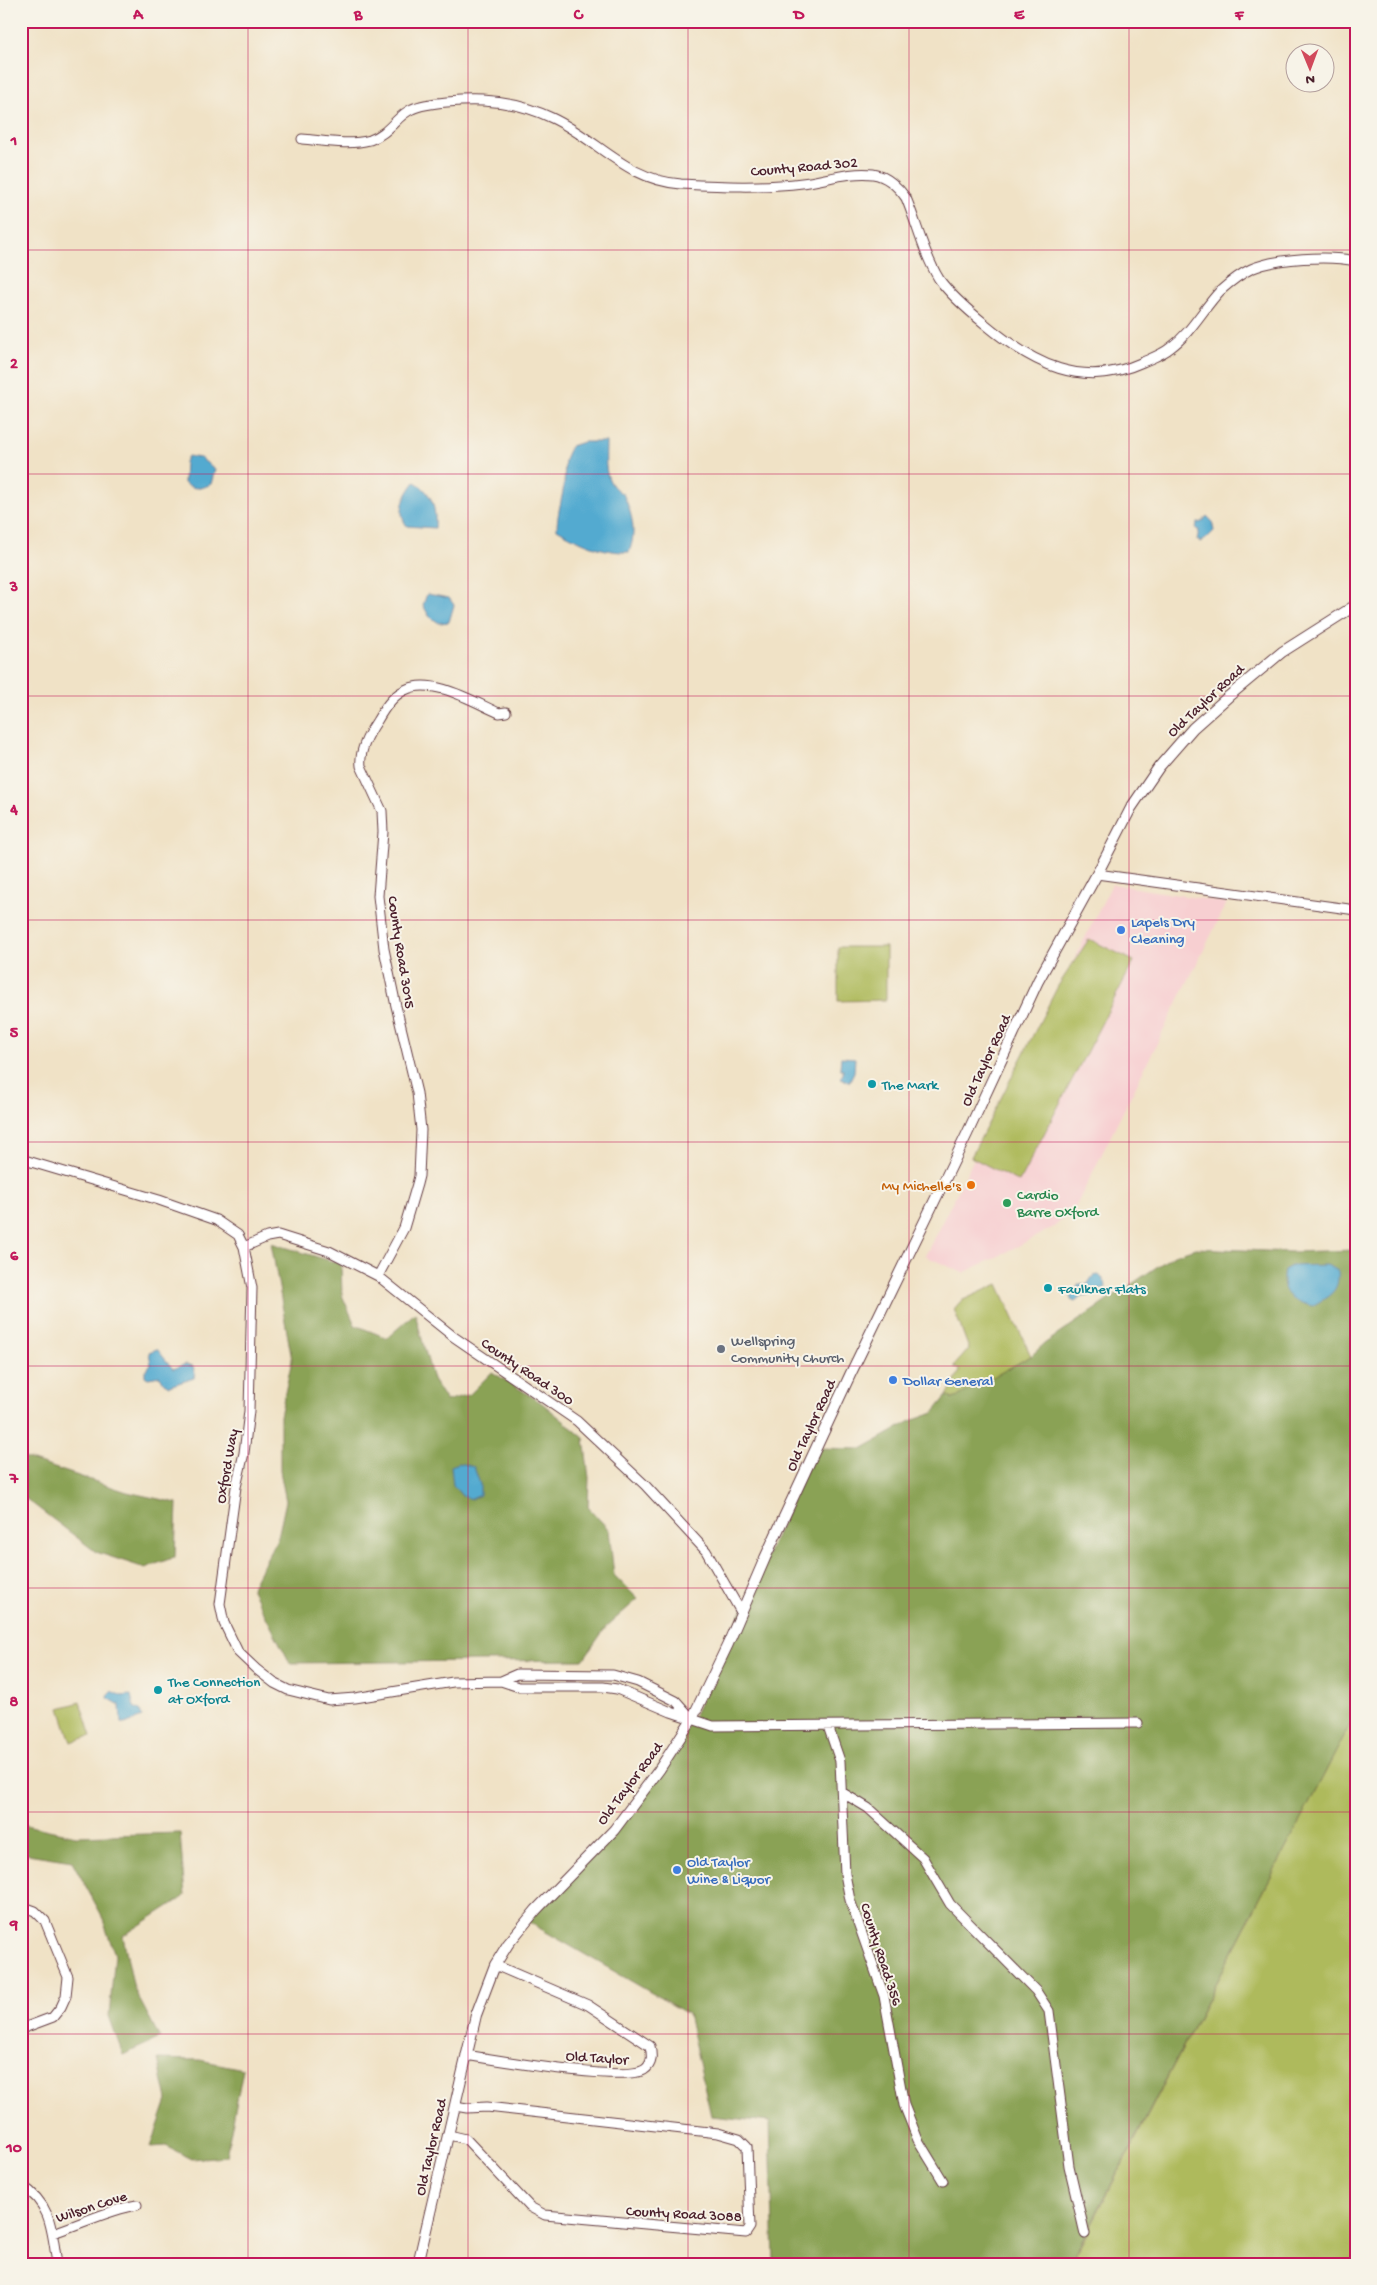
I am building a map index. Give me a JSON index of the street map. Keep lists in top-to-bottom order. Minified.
{"streets":{"street":["County Road 302","Old Taylor Road","County Road 3015","County Road 300","Oxford Way","County Road 356","Old Taylor","Wilson Cove","County Road 3088"]},"crossings":[["Old Taylor Road","County Road 300"],["Old Taylor Road","Oxford Way"],["Old Taylor Road","Old Taylor"],["Old Taylor Road","County Road 3088"],["County Road 3015","County Road 300"],["County Road 300","Oxford Way"]],"places":["Lapels Dry Cleaning","The Mark","My Michelle's","Cardio Barre Oxford","Faulkner Flats","Wellspring Community Church","Dollar General","The Connection at Oxford","Old Taylor Wine & Liquor"],"north":"bottom","grid":{"columns":["A","B","C","D","E","F"],"rows":["1","2","3","4","5","6","7","8","9","10"]}}
